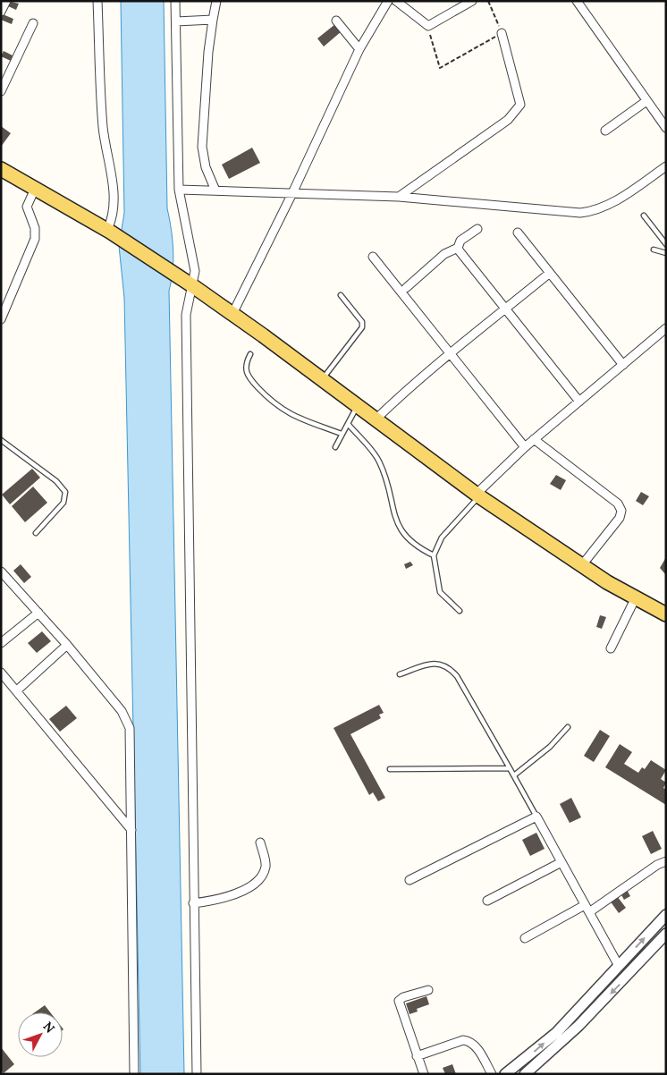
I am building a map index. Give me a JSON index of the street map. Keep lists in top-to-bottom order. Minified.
{"north":"top right"}
